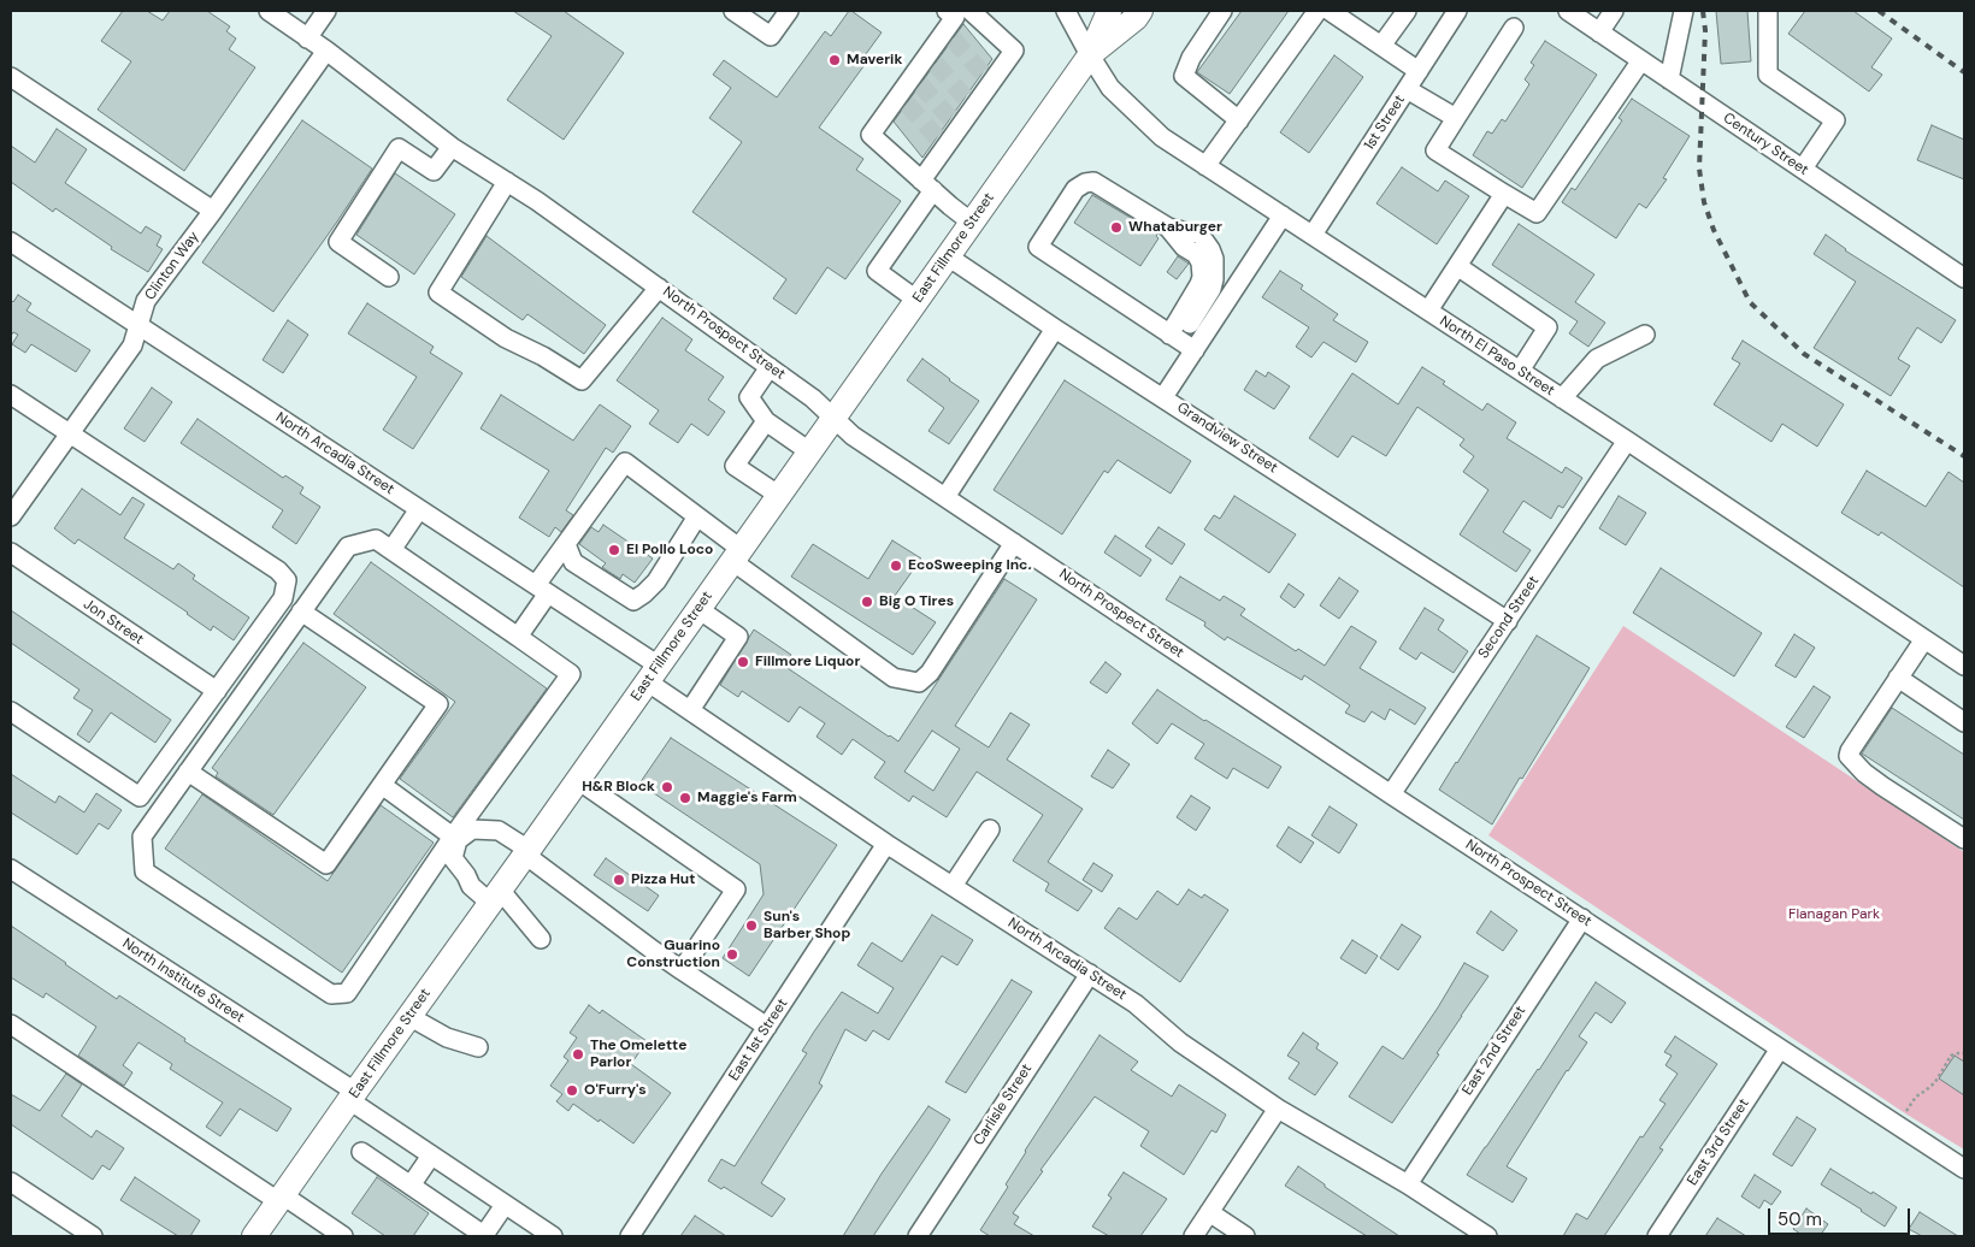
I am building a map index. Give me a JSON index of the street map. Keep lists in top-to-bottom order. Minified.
{"streets":{"main road":["East Fillmore Street"],"street":["1st Street","Century Street","Clinton Way","North Prospect Street","North El Paso Street","Grandview Street","North Arcadia Street","Second Street","Jon Street","North Institute Street","East 1st Street","East 2nd Street","Carlisle Street","East 3rd Street"]},"crossings":[["1st Street","North El Paso Street"],["East Fillmore Street","North Prospect Street"],["East Fillmore Street","North El Paso Street"],["East Fillmore Street","Grandview Street"],["East Fillmore Street","North Arcadia Street"],["East Fillmore Street","North Institute Street"],["Clinton Way","North Prospect Street"],["Clinton Way","North Arcadia Street"],["North Prospect Street","Second Street"],["North Prospect Street","East 2nd Street"],["North Prospect Street","East 3rd Street"],["North El Paso Street","Second Street"],["Grandview Street","Second Street"],["North Arcadia Street","East 1st Street"],["North Arcadia Street","East 2nd Street"],["North Arcadia Street","Carlisle Street"]],"parks":["Flanagan Park"],"places":["Maverik","Whataburger","El Pollo Loco","EcoSweeping Inc.","Big O Tires","Fillmore Liquor","H&R Block","Maggie's Farm","Pizza Hut","Sun's Barber Shop","Guarino Construction","The Omelette Parlor","O'Furry's"],"scale_bar":"50 m"}
